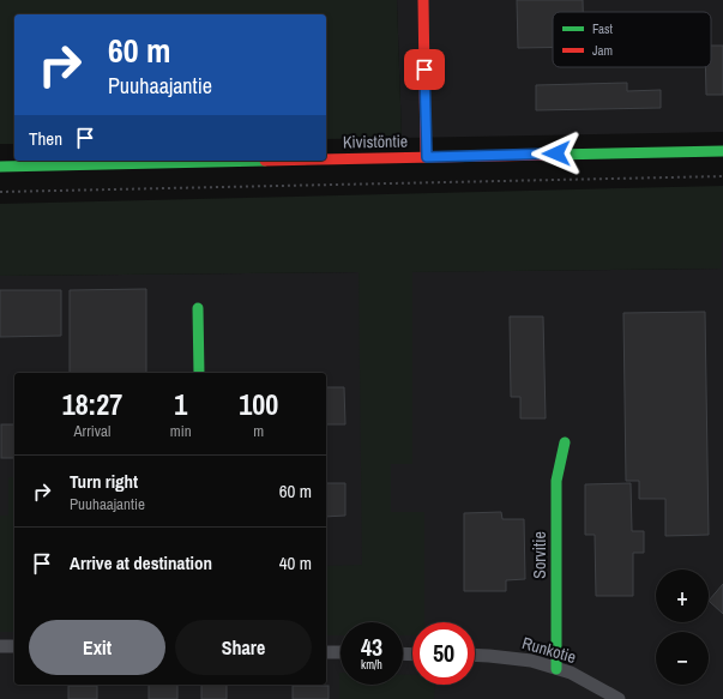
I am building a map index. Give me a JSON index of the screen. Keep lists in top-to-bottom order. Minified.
{"streets":{"main road":["Kivistöntie","Sorvitie"],"street":["Runkotie"]},"crossings":[["Sorvitie","Runkotie"]],"legend":["Fast","Jam"],"page":{"turn":["60 m","Puuhaajantie"],"then":"Then","eta":["18:27","Arrival","1","min","100","m"],"list":[{"name":"Turn right","note":"Puuhaajantie","value":"60 m"},{"name":"Arrive at destination","value":"40 m"}],"map_buttons":["+","−"],"buttons":["Exit","Share"],"speed":"43 km/h","limit":"50"}}
